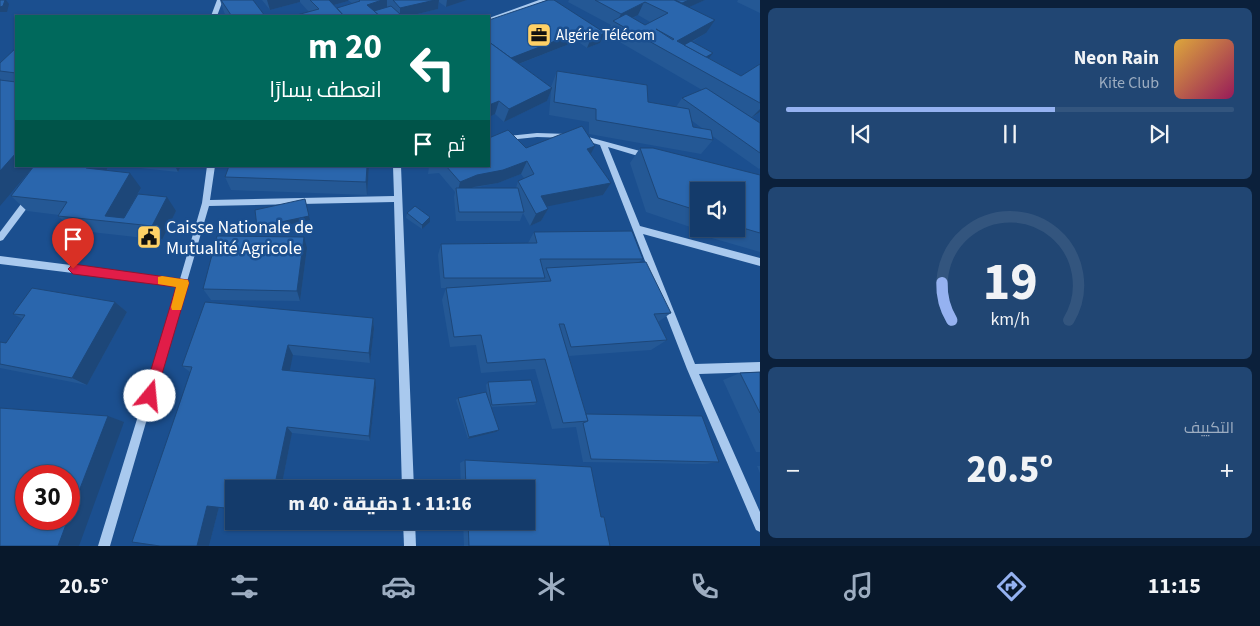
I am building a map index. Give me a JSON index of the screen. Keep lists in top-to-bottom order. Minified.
{"places":{"office":["Algérie Télécom"],"public building":["Caisse Nationale de Mutualité Agricole"]},"page":{"turn":["20 m","انعطف يسارًا"],"song":["Neon Rain","Kite Club"],"then":"ثم","tile":"التكييف","heat":["−","20.5°","+"],"limit":"30","trip":"11:16 · 1 دقيقة · 40 m","tabs":["11:15","20.5°"],"gauge":["19","km/h"]}}
